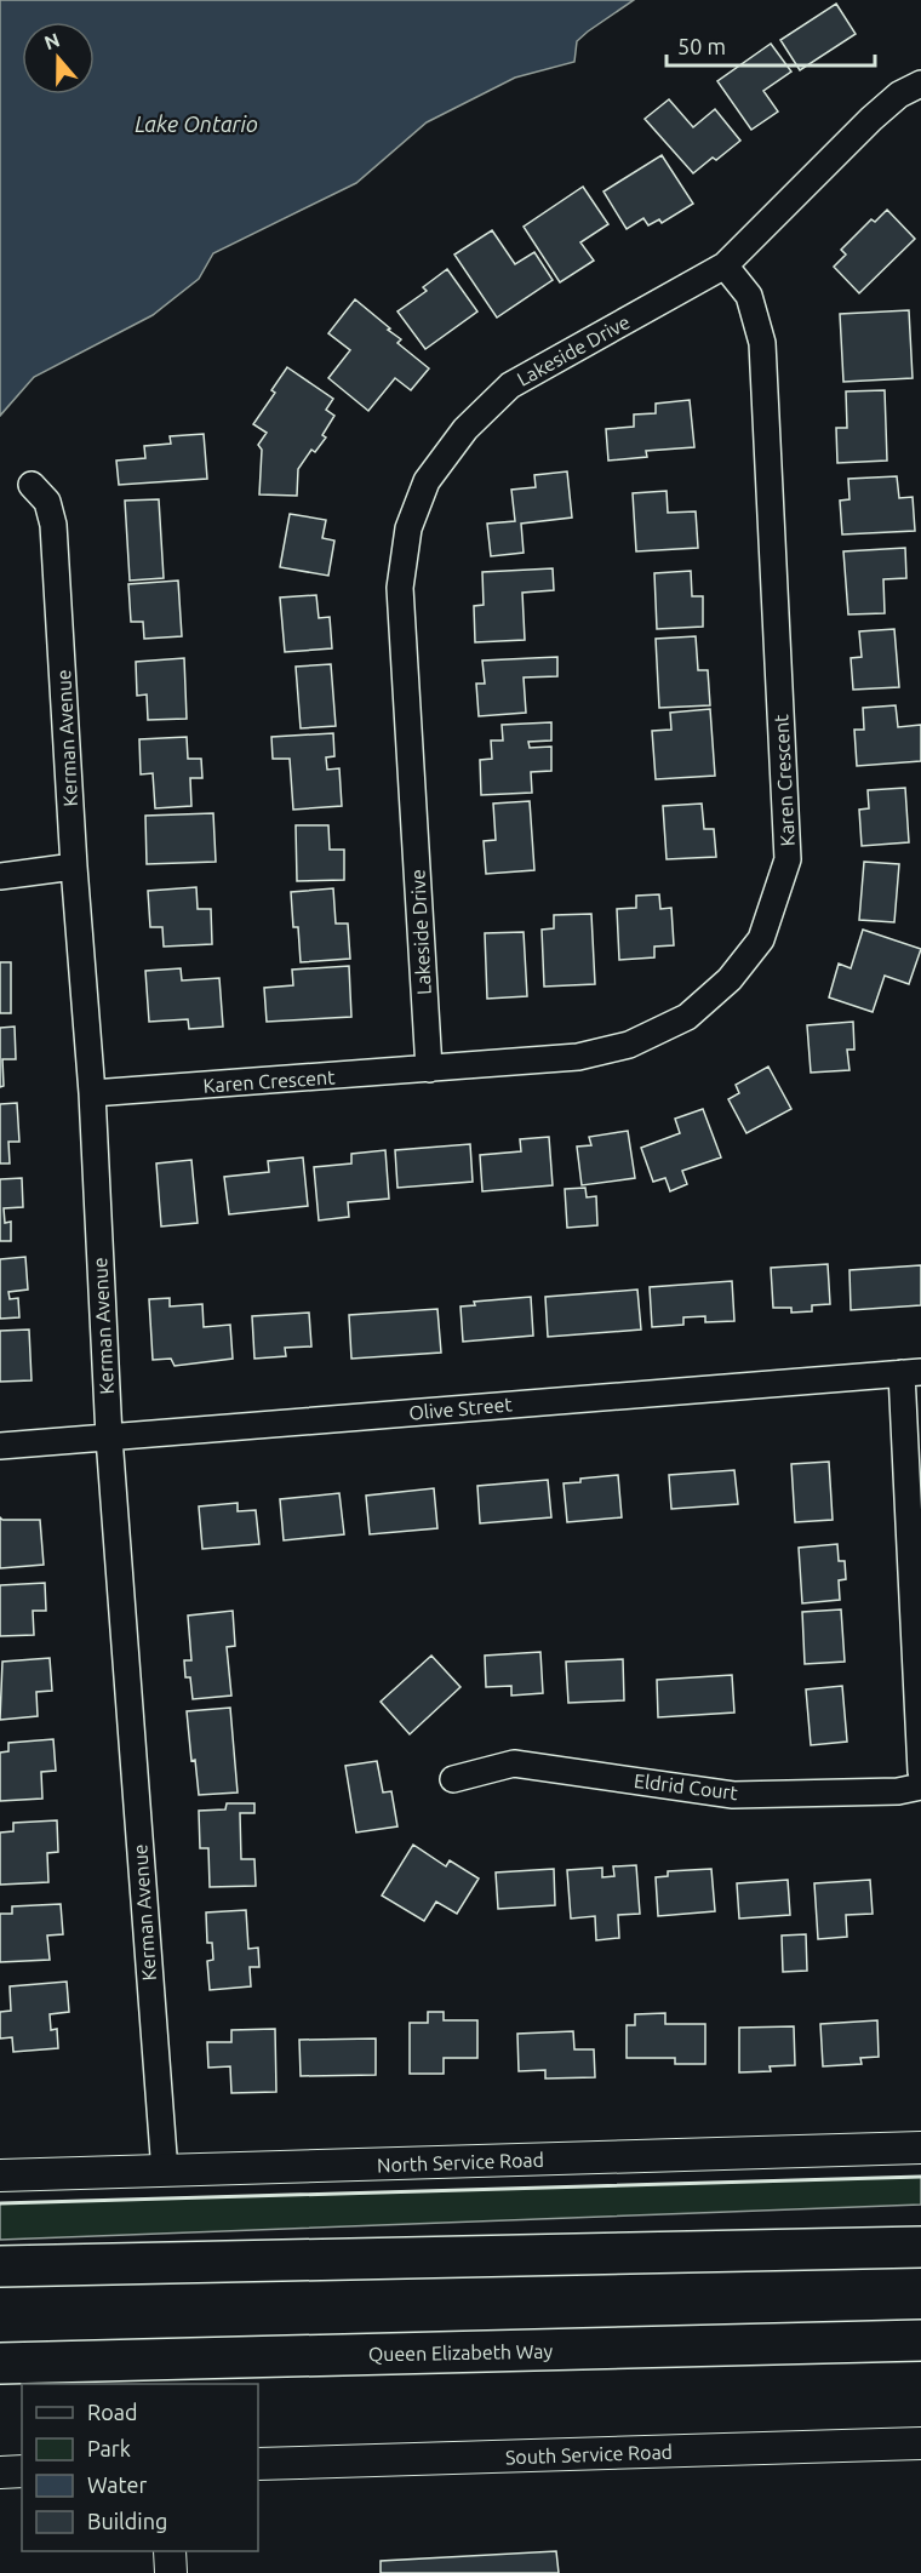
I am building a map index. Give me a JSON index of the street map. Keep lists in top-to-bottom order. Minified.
{"streets":{"highway":["Queen Elizabeth Way"],"street":["Lakeside Drive","Kerman Avenue","Karen Crescent","Olive Street","Eldrid Court","North Service Road","South Service Road"]},"crossings":[["Lakeside Drive","Karen Crescent"],["Kerman Avenue","Karen Crescent"],["Kerman Avenue","Olive Street"],["Kerman Avenue","North Service Road"]],"water":["Lake Ontario"],"legend":["Road","Park","Water","Building"],"scale_bar":"50 m","north":"top"}
